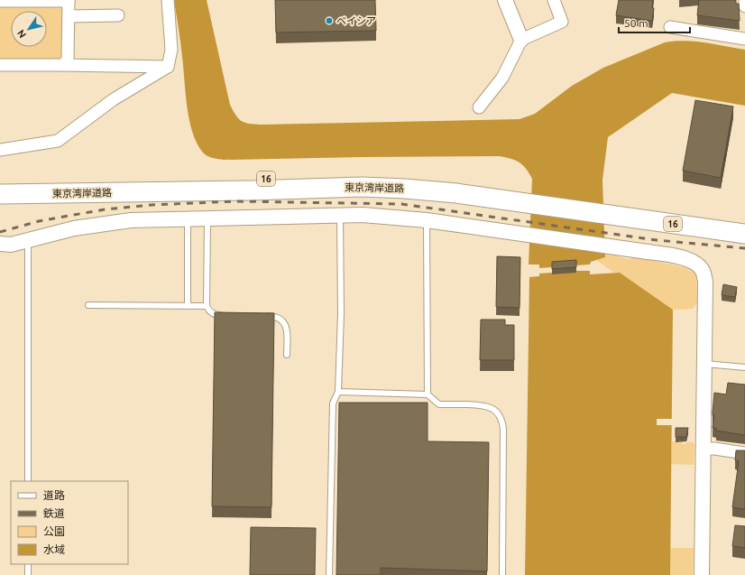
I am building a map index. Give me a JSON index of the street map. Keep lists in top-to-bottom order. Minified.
{"streets":{"highway":["16","東京湾岸道路"]},"places":["ベイシア"],"legend":["道路","鉄道","公園","水域"],"scale_bar":"50 m","north":"bottom left"}
